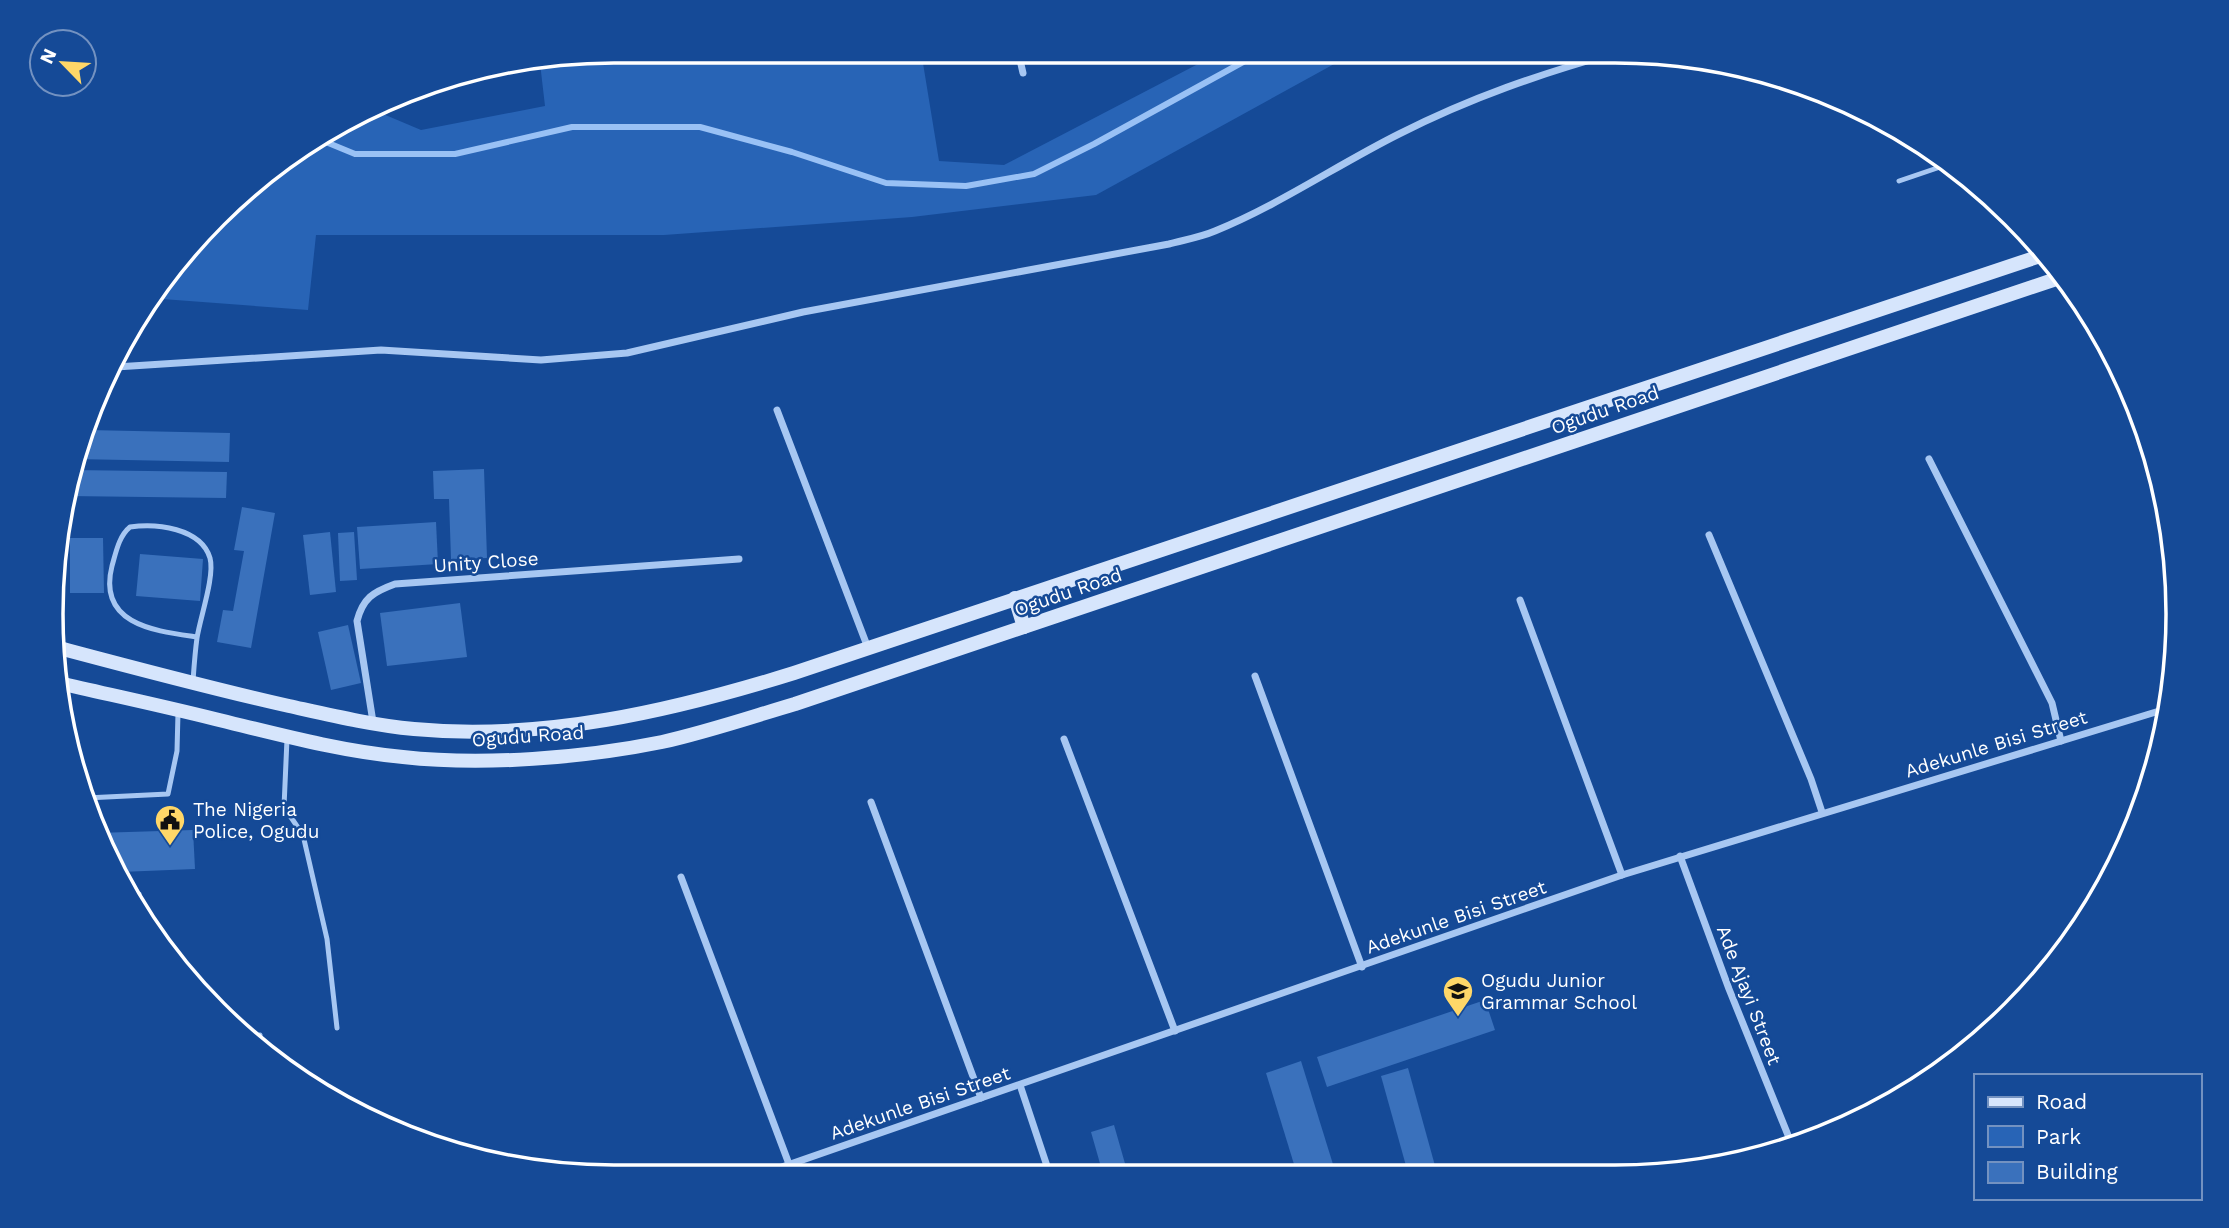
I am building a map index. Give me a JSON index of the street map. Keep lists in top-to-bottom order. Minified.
{"streets":{"main road":["Ogudu Road"],"street":["Unity Close","Adekunle Bisi Street","Ade Ajayi Street"]},"crossings":[["Ogudu Road","Unity Close"],["Adekunle Bisi Street","Ade Ajayi Street"]],"places":{"public building":["The Nigeria Police, Ogudu"],"school or university":["Ogudu Junior Grammar School"]},"legend":["Road","Park","Building"],"north":"top left"}
